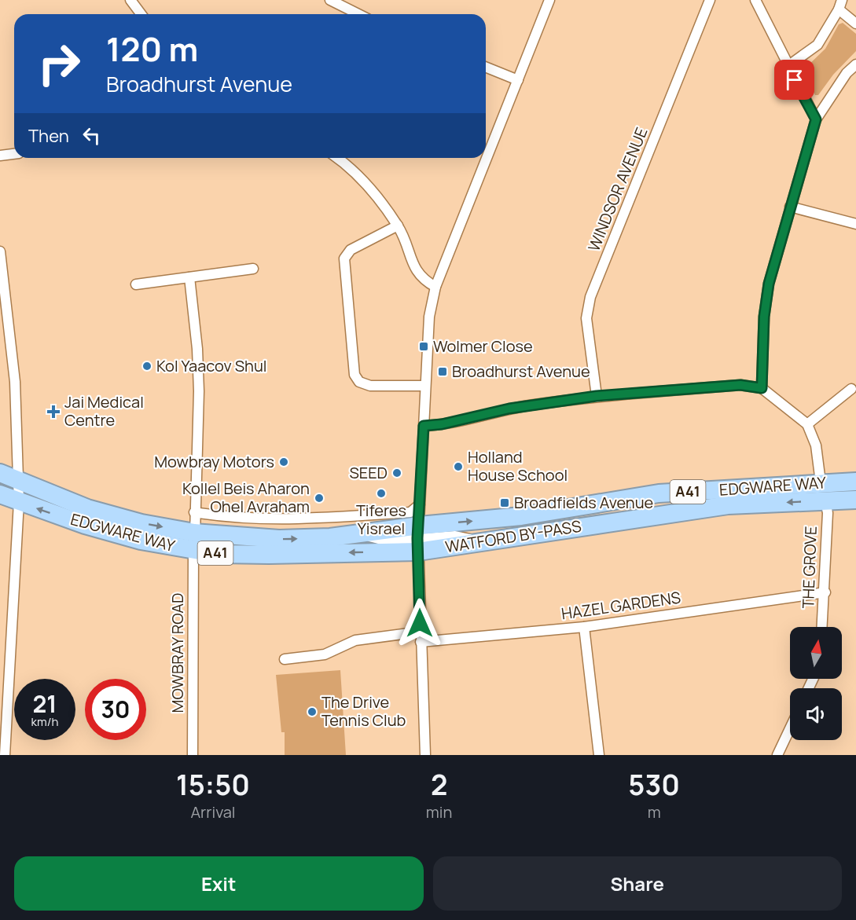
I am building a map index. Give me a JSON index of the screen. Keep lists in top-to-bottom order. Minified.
{"streets":{"highway":["EDGWARE WAY","A41","WATFORD BY-PASS"],"street":["WINDSOR AVENUE","THE GROVE","HAZEL GARDENS","MOWBRAY ROAD"]},"crossings":[["EDGWARE WAY","WATFORD BY-PASS"],["EDGWARE WAY","THE GROVE"],["EDGWARE WAY","MOWBRAY ROAD"],["THE GROVE","HAZEL GARDENS"]],"places":{"transit":["Wolmer Close","Broadhurst Avenue","Broadfields Avenue"],"other":["Kol Yaacov Shul","Mowbray Motors","Holland House School","SEED","Tiferes Yisrael","Kollel Beis Aharon Ohel Avraham","The Drive Tennis Club"],"health":["Jai Medical Centre"]},"north":"top","page":{"turn":["120 m","Broadhurst Avenue"],"then":"Then","speed":"21 km/h","limit":"30","eta":["15:50","Arrival","2","min","530","m"],"buttons":["Exit","Share"]}}
